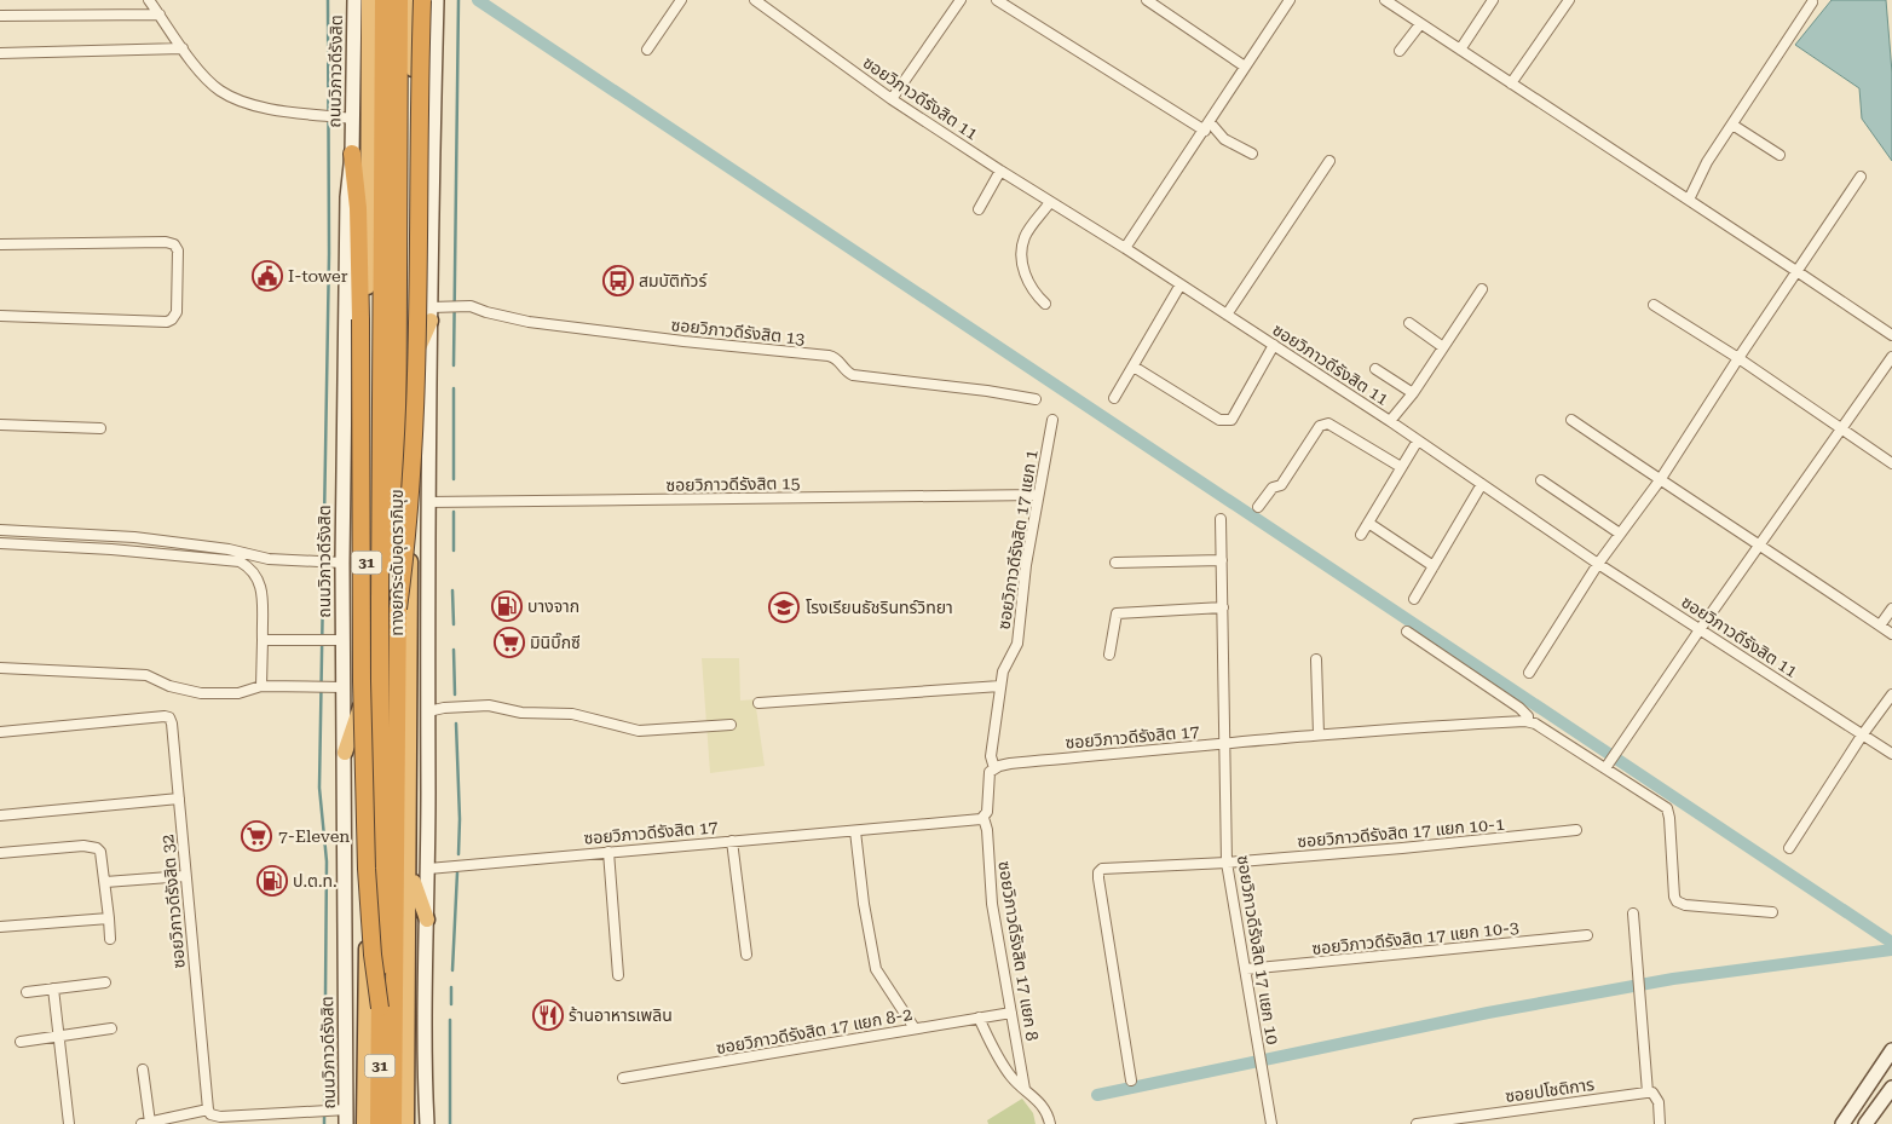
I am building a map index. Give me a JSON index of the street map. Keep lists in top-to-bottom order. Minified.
{"streets":{"highway":["ถนนวิภาวดีรังสิต","31","ทางยกระดับอุตราภิมุข"],"street":["ซอยวิภาวดีรังสิต 11","ซอยวิภาวดีรังสิต 13","ซอยวิภาวดีรังสิต 15","ซอยวิภาวดีรังสิต 17 แยก 1","ซอยวิภาวดีรังสิต 17","ซอยวิภาวดีรังสิต 17 แยก 10-1","ซอยวิภาวดีรังสิต 32","ซอยวิภาวดีรังสิต 17 แยก 10-3","ซอยวิภาวดีรังสิต 17 แยก 10","ซอยวิภาวดีรังสิต 17 แยก 8","ซอยวิภาวดีรังสิต 17 แยก 8-2","ซอยปโชติการ"]},"crossings":[["ซอยวิภาวดีรังสิต 15","ซอยวิภาวดีรังสิต 17 แยก 1"],["ซอยวิภาวดีรังสิต 17 แยก 1","ซอยวิภาวดีรังสิต 17"],["ซอยวิภาวดีรังสิต 17","ซอยวิภาวดีรังสิต 17 แยก 10"],["ซอยวิภาวดีรังสิต 17","ซอยวิภาวดีรังสิต 17 แยก 8"],["ซอยวิภาวดีรังสิต 17 แยก 10-1","ซอยวิภาวดีรังสิต 17 แยก 10"],["ซอยวิภาวดีรังสิต 17 แยก 10-3","ซอยวิภาวดีรังสิต 17 แยก 10"],["ซอยวิภาวดีรังสิต 17 แยก 8","ซอยวิภาวดีรังสิต 17 แยก 8-2"]],"places":{"public building":["I-tower"],"bus stop":["สมบัติทัวร์"],"fuel station":["บางจาก","ป.ต.ท."],"school or university":["โรงเรียนธัชรินทร์วิทยา"],"supermarket":["มินิบิ๊กซี","7-Eleven"],"restaurant":["ร้านอาหารเพลิน"]}}
